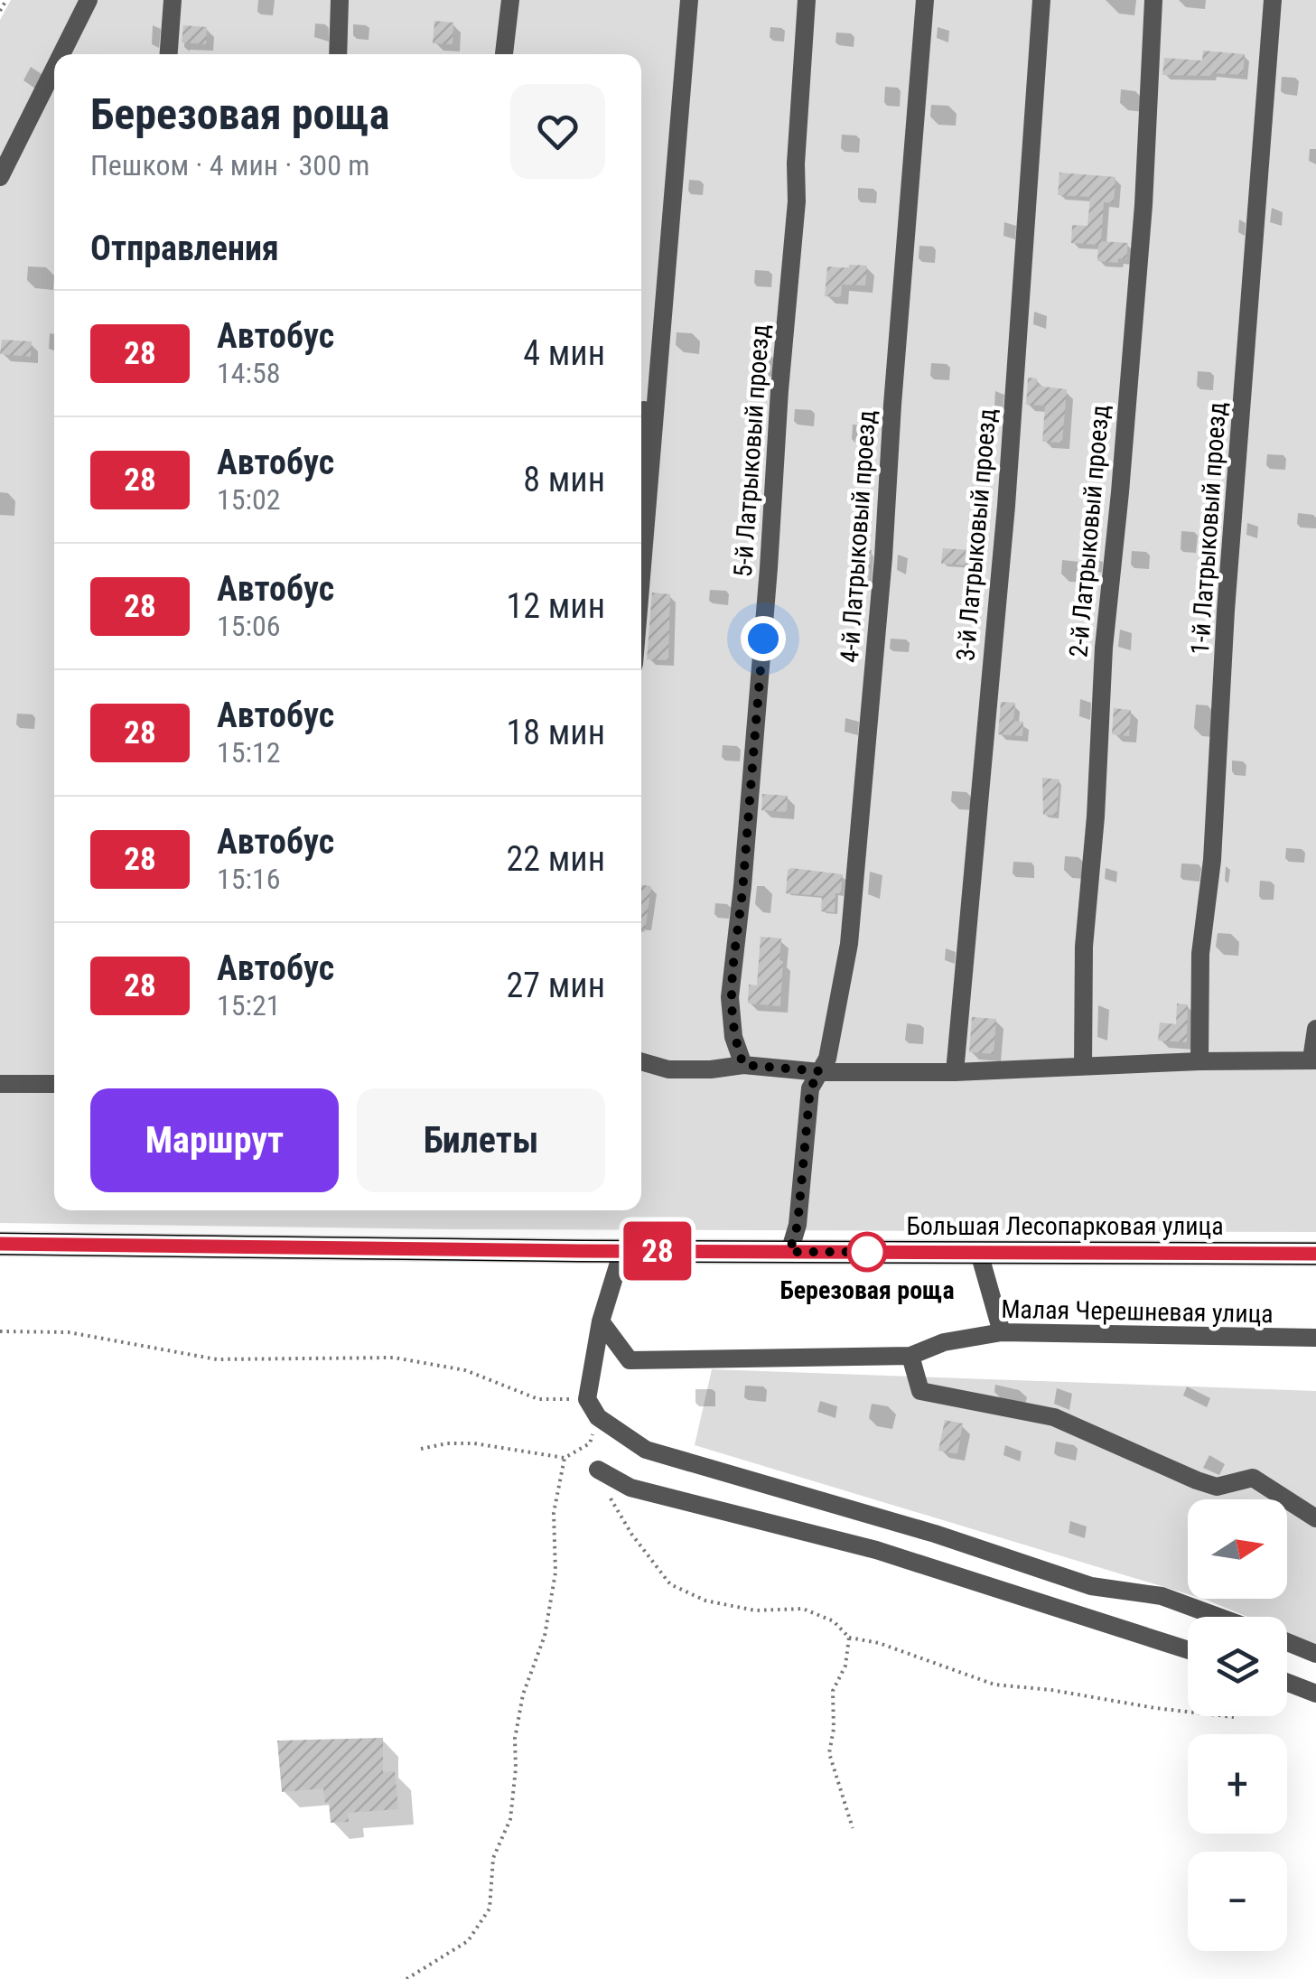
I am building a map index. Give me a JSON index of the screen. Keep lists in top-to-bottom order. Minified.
{"streets":{"main road":["Большая Лесопарковая улица"],"street":["5-й Латрыковый проезд","1-й Латрыковый проезд","2-й Латрыковый проезд","3-й Латрыковый проезд","4-й Латрыковый проезд","Малая Черешневая улица"]},"crossings":[["4-й Латрыковый проезд","Большая Лесопарковая улица"]],"places":["Березовая роща"],"lines":["bus line 28"],"north":"right","page":{"on_map":"28","heading":[["Березовая роща","Пешком · 4 мин · 300 m"],"Отправления"],"list":[{"mark":"28","name":"Автобус","note":"14:58","value":"4 мин"},{"mark":"28","name":"Автобус","note":"15:02","value":"8 мин"},{"mark":"28","name":"Автобус","note":"15:06","value":"12 мин"},{"mark":"28","name":"Автобус","note":"15:12","value":"18 мин"},{"mark":"28","name":"Автобус","note":"15:16","value":"22 мин"},{"mark":"28","name":"Автобус","note":"15:21","value":"27 мин"}],"buttons":["Маршрут","Билеты"],"map_buttons":["+","−"]}}
